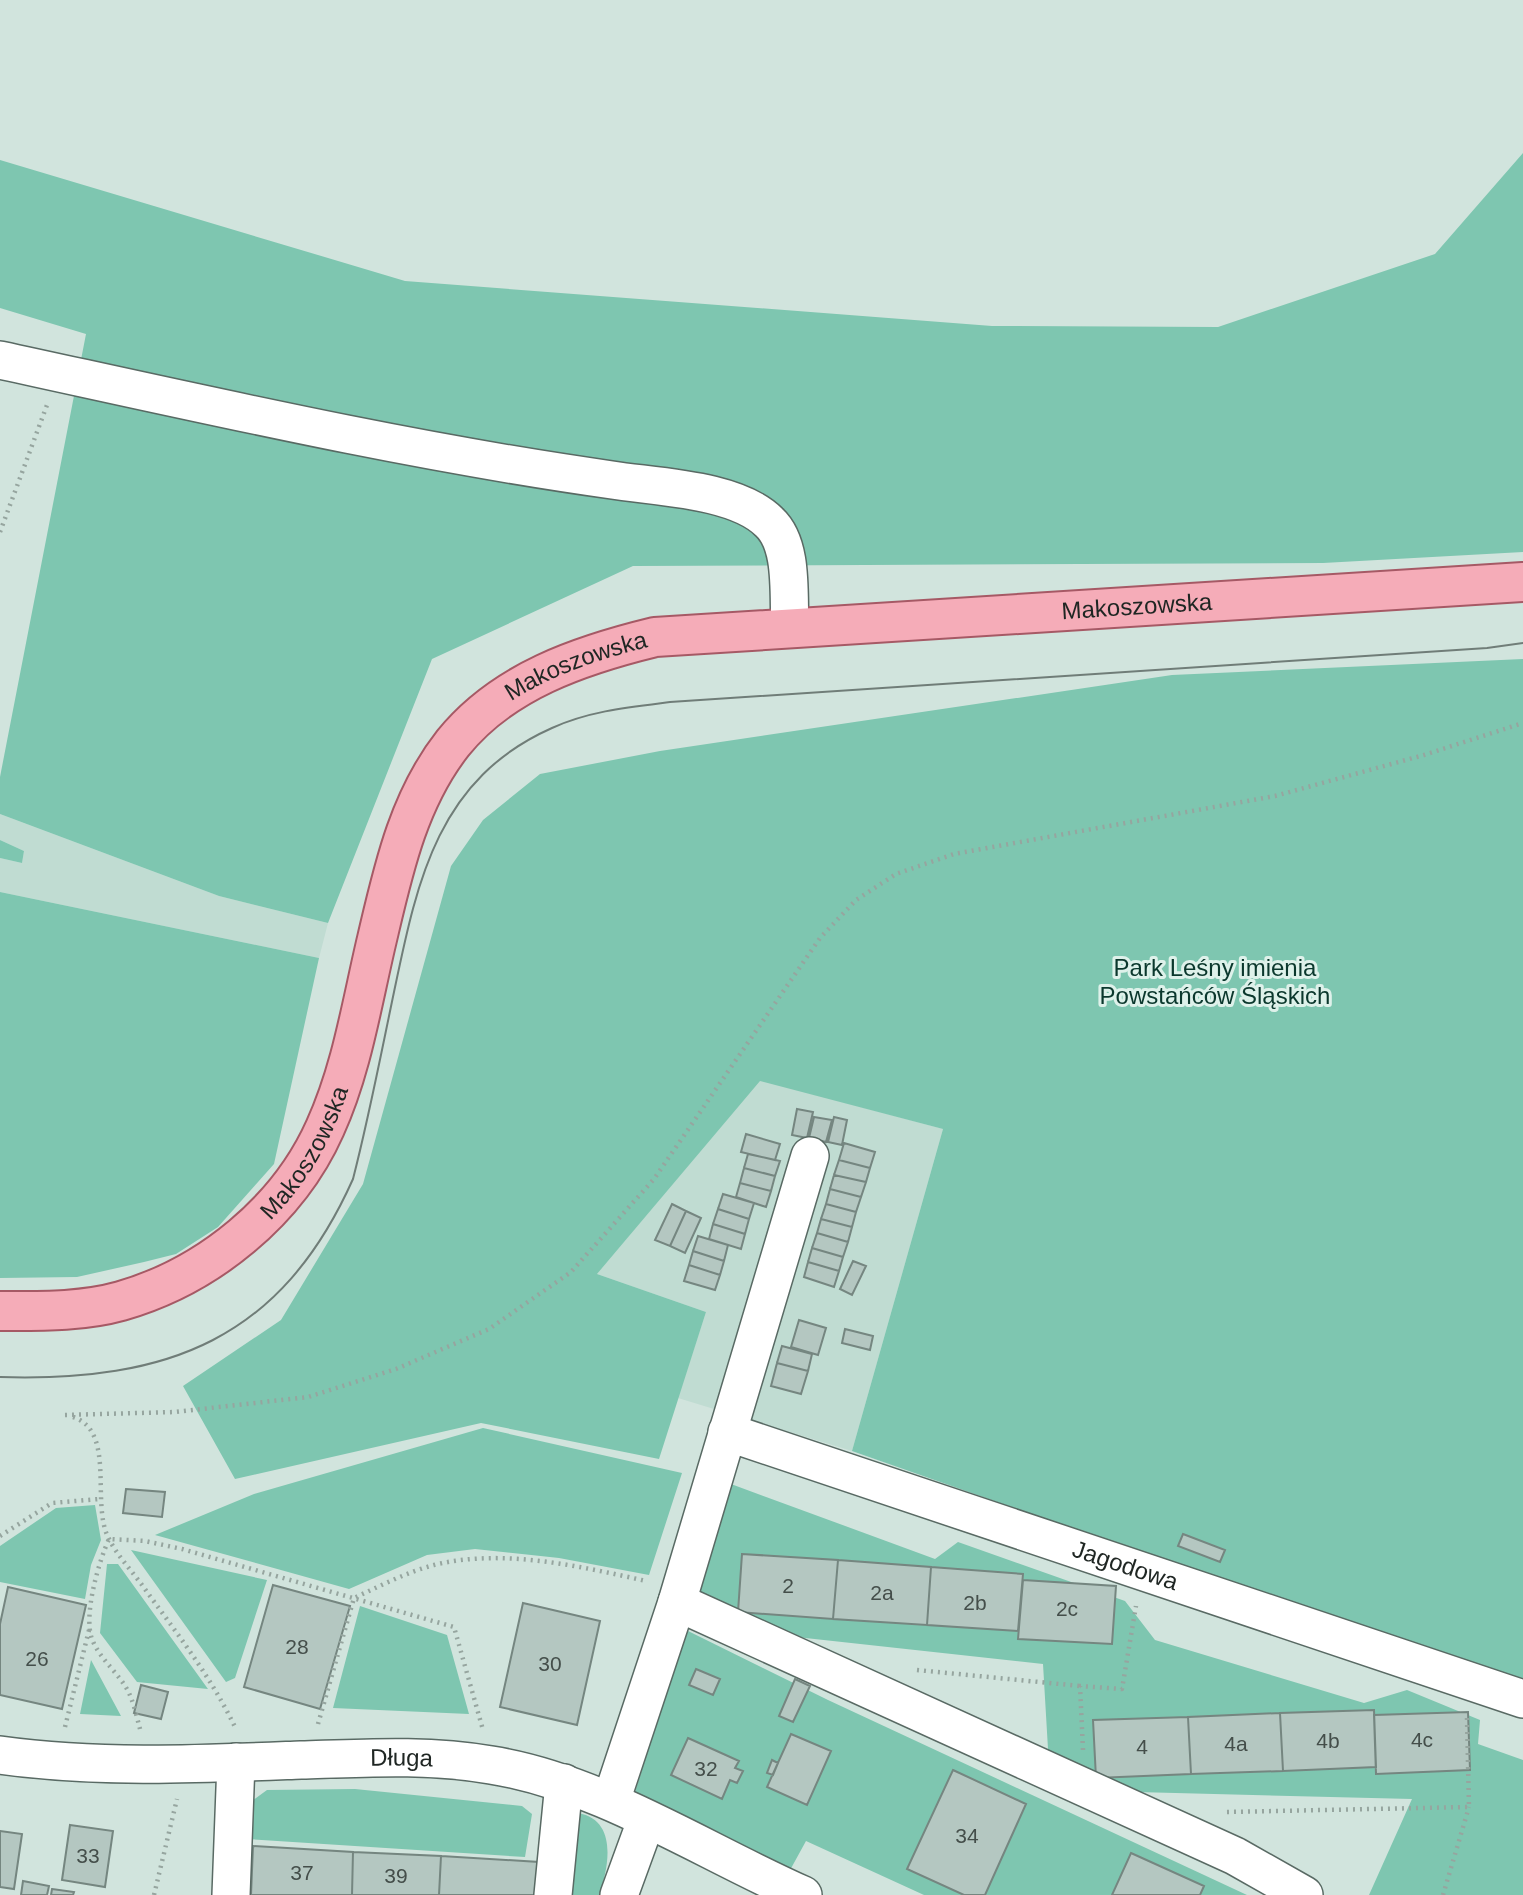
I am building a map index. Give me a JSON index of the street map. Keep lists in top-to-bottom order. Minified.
{"streets":{"main road":["Makoszowska"],"street":["Jagodowa","Długa"]},"parks":["Park Leśny imienia Powstańców Śląskich"],"house_numbers":["2","2a","2b","2c","28","26","30","4c","4b","4a","4","32","34","33","37","39"]}
